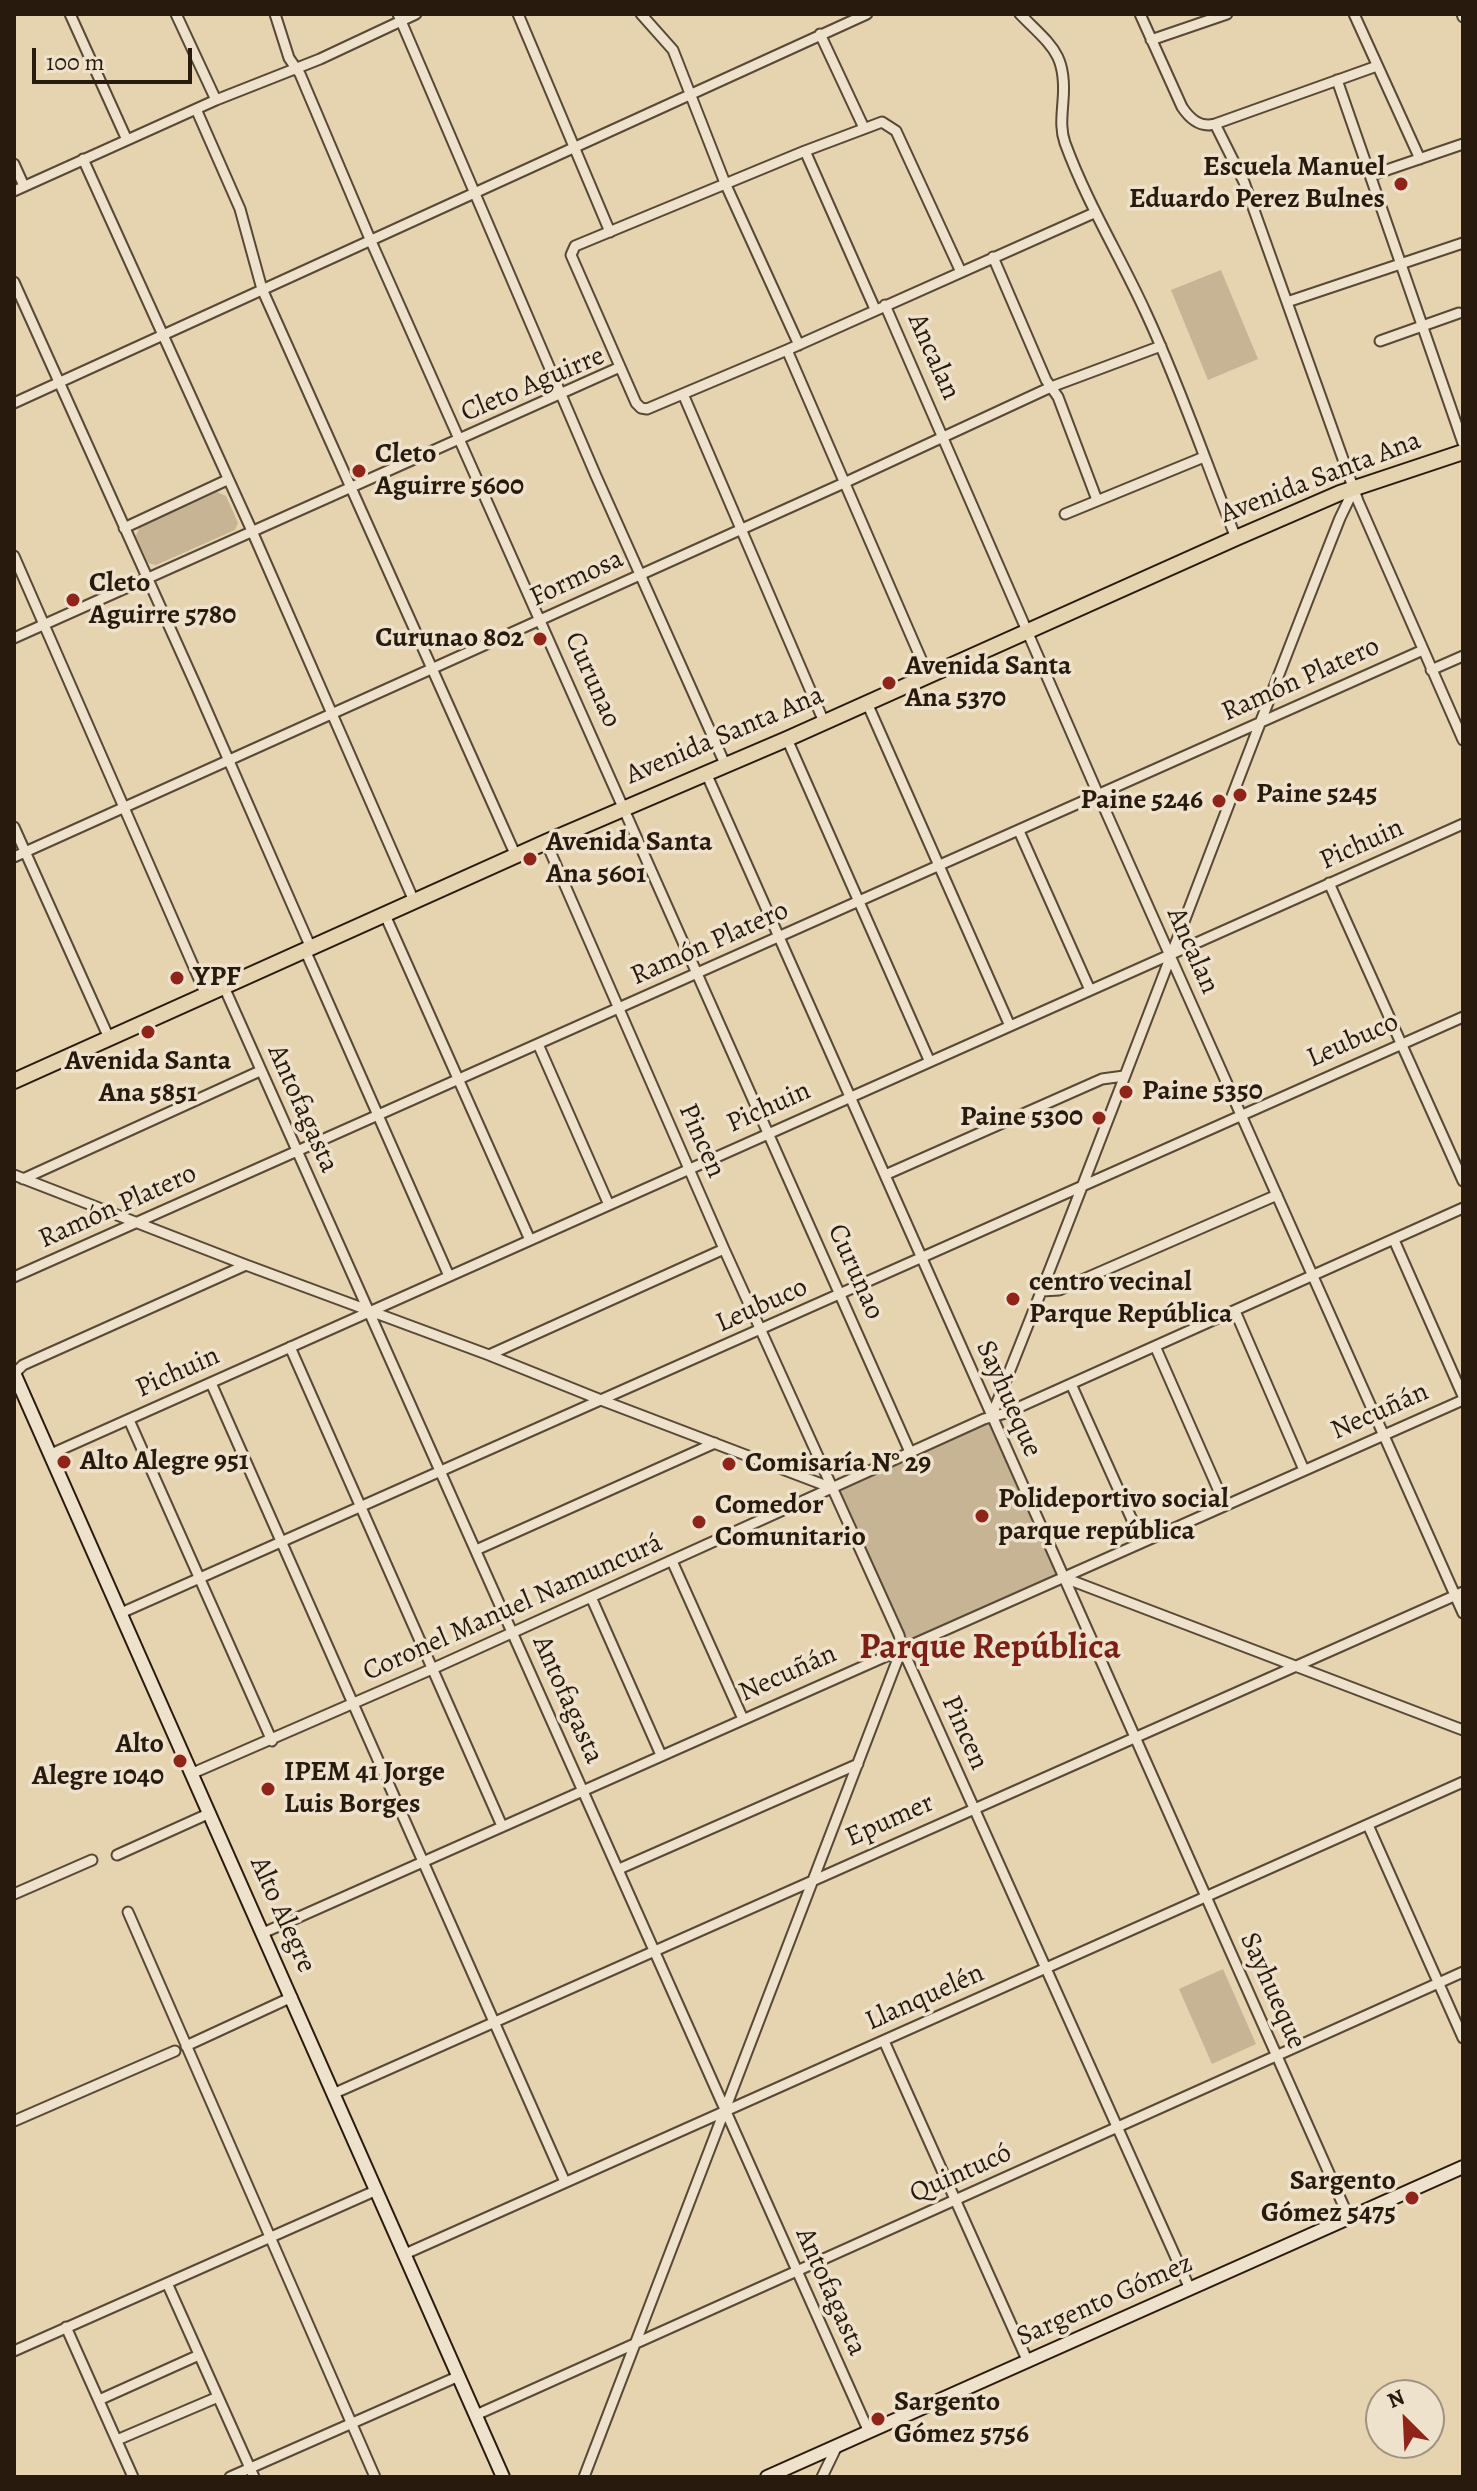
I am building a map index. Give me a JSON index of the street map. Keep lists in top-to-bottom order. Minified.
{"streets":{"main road":["Avenida Santa Ana","Alto Alegre","Sargento Gómez"],"street":["Ancalan","Cleto Aguirre","Formosa","Curunao","Ramón Platero","Pichuin","Leubuco","Antofagasta","Pincen","Sayhueque","Necuñán","Coronel Manuel Namuncurá","Epumer","Llanquelén","Quintucó"]},"crossings":[["Ancalan","Cleto Aguirre"],["Ancalan","Avenida Santa Ana"],["Ancalan","Formosa"],["Ancalan","Ramón Platero"],["Ancalan","Pichuin"],["Ancalan","Leubuco"],["Ancalan","Necuñán"],["Ancalan","Coronel Manuel Namuncurá"],["Ancalan","Epumer"],["Cleto Aguirre","Curunao"],["Avenida Santa Ana","Curunao"],["Avenida Santa Ana","Antofagasta"],["Avenida Santa Ana","Pincen"],["Avenida Santa Ana","Sayhueque"],["Formosa","Curunao"],["Curunao","Ramón Platero"],["Curunao","Pichuin"],["Curunao","Leubuco"],["Curunao","Coronel Manuel Namuncurá"],["Ramón Platero","Antofagasta"],["Ramón Platero","Pincen"],["Ramón Platero","Sayhueque"],["Pichuin","Antofagasta"],["Pichuin","Pincen"],["Pichuin","Sayhueque"],["Pichuin","Alto Alegre"],["Leubuco","Antofagasta"],["Leubuco","Pincen"],["Leubuco","Sayhueque"],["Leubuco","Alto Alegre"],["Antofagasta","Necuñán"],["Antofagasta","Coronel Manuel Namuncurá"],["Antofagasta","Epumer"],["Antofagasta","Llanquelén"],["Antofagasta","Quintucó"],["Antofagasta","Sargento Gómez"],["Pincen","Necuñán"],["Pincen","Coronel Manuel Namuncurá"],["Pincen","Epumer"],["Pincen","Llanquelén"],["Pincen","Quintucó"],["Pincen","Sargento Gómez"],["Sayhueque","Necuñán"],["Sayhueque","Coronel Manuel Namuncurá"],["Sayhueque","Epumer"],["Sayhueque","Llanquelén"],["Sayhueque","Quintucó"],["Sayhueque","Sargento Gómez"],["Necuñán","Alto Alegre"],["Coronel Manuel Namuncurá","Alto Alegre"],["Epumer","Alto Alegre"],["Alto Alegre","Llanquelén"],["Alto Alegre","Quintucó"]],"districts":["Parque República"],"places":["Escuela Manuel Eduardo Perez Bulnes","Cleto Aguirre 5600","Cleto Aguirre 5780","Curunao 802","Avenida Santa Ana 5370","Paine 5245","Paine 5246","Avenida Santa Ana 5601","YPF","Avenida Santa Ana 5851","Paine 5350","Paine 5300","centro vecinal Parque República","Alto Alegre 951","Comisaría N° 29","Polideportivo social parque república","Comedor Comunitario","Alto Alegre 1040","IPEM 41 Jorge Luis Borges","Sargento Gómez 5475","Sargento Gómez 5756"],"scale_bar":"100 m","north":"top left"}
